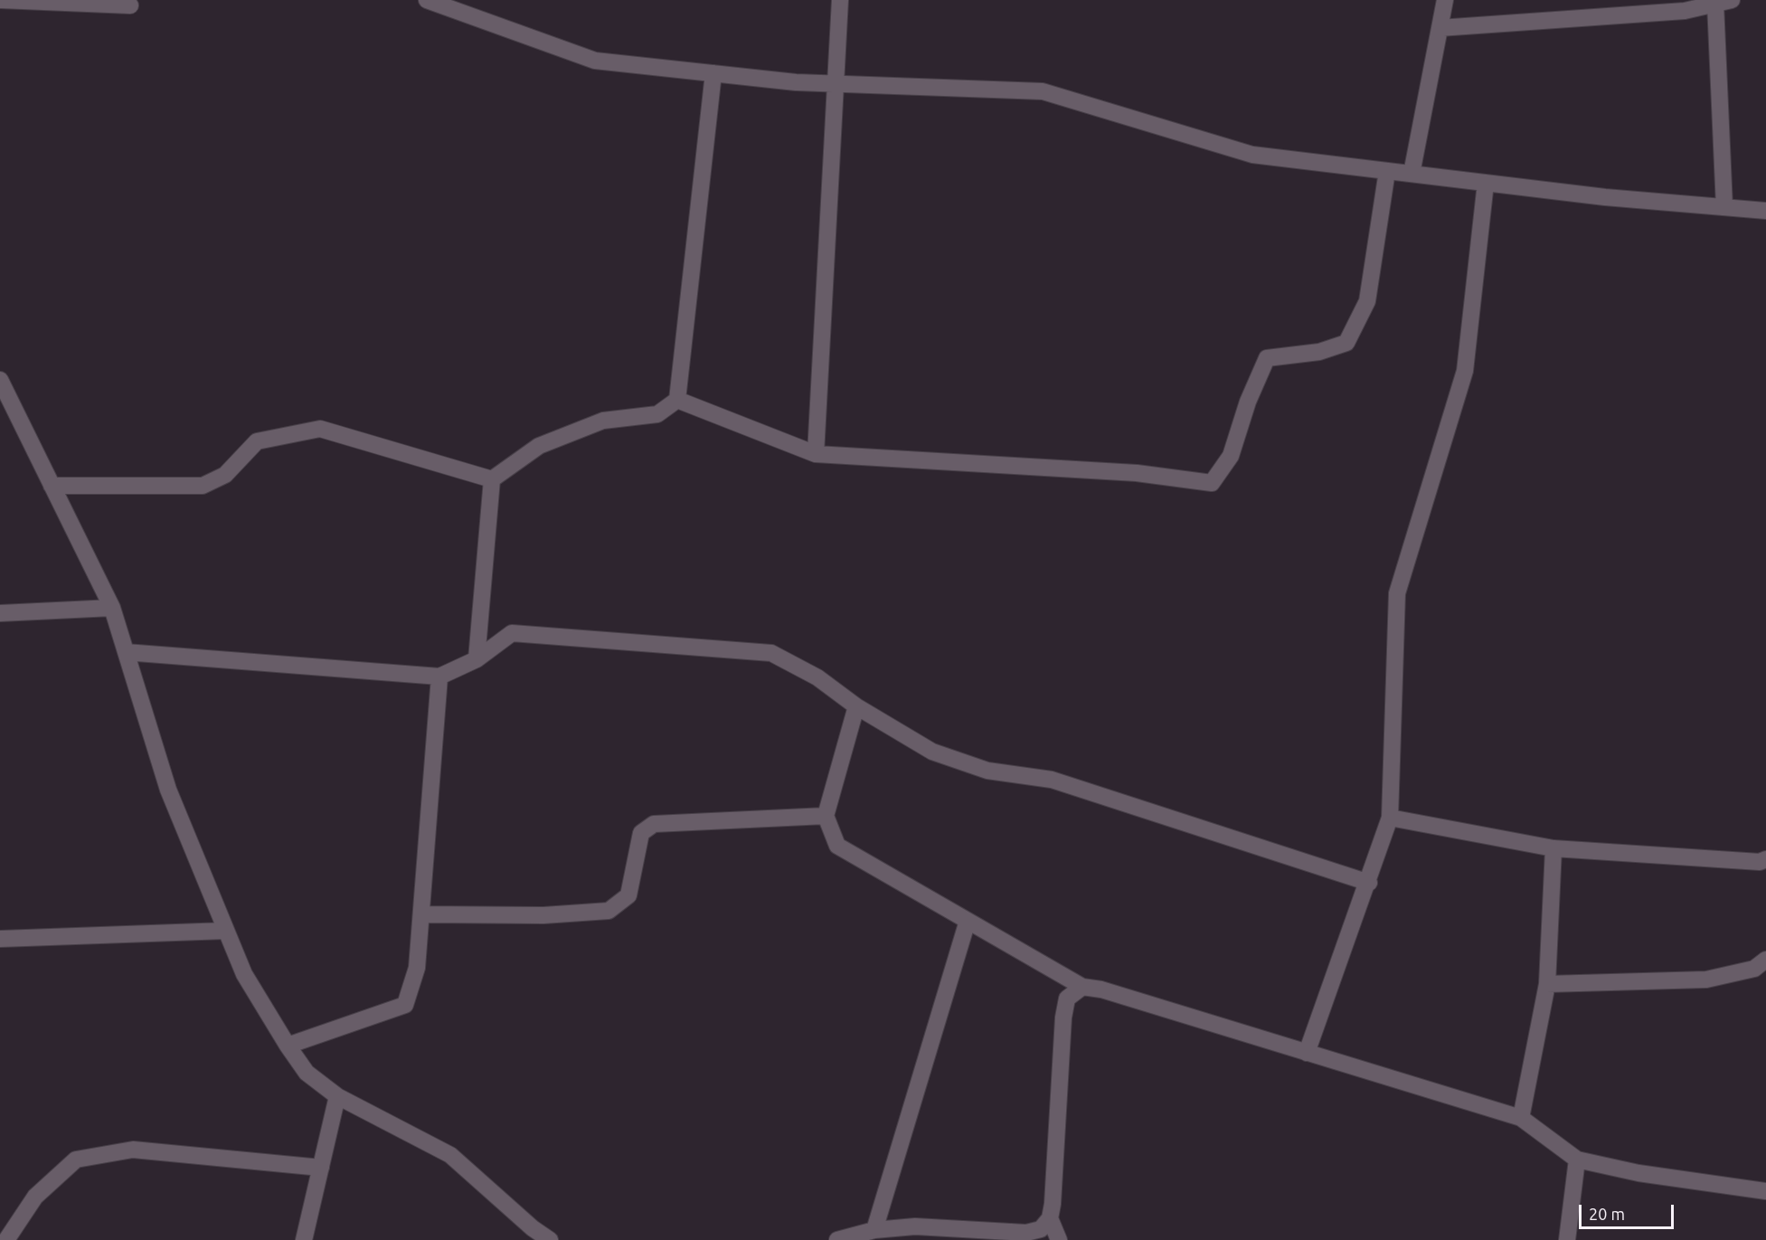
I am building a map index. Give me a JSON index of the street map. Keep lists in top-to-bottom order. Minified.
{"scale_bar":"20 m"}
